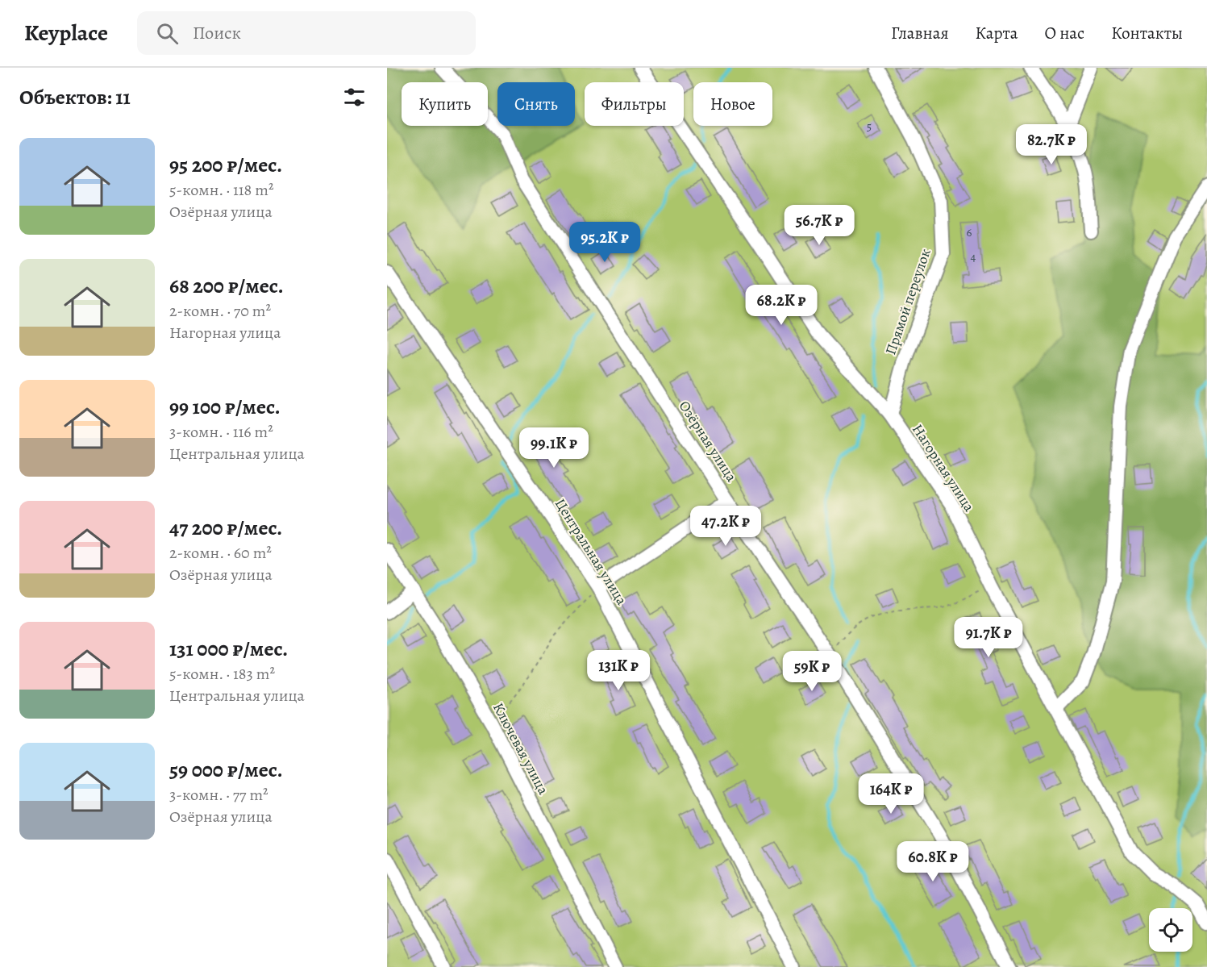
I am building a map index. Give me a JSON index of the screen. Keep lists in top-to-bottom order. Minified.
{"streets":{"street":["Прямой переулок","Озёрная улица","Нагорная улица","Центральная улица","Ключевая улица"]},"crossings":[["Прямой переулок","Нагорная улица"]],"house_numbers":["5","6","4"],"page":{"header":"Keyplace","search":"Поиск","nav":["Главная","Карта","О нас","Контакты"],"heading":"Объектов: 11","chip":["Купить","Снять","Фильтры","Новое"],"price":["82.7K ₽","56.7K ₽","95.2K ₽","68.2K ₽","99.1K ₽","47.2K ₽","91.7K ₽","131K ₽","59K ₽","164K ₽","60.8K ₽"],"list":[{"name":"95 200 ₽/мес.","note":"5-комн. · 118 m² · Озёрная улица"},{"name":"68 200 ₽/мес.","note":"2-комн. · 70 m² · Нагорная улица"},{"name":"99 100 ₽/мес.","note":"3-комн. · 116 m² · Центральная улица"},{"name":"47 200 ₽/мес.","note":"2-комн. · 60 m² · Озёрная улица"},{"name":"131 000 ₽/мес.","note":"5-комн. · 183 m² · Центральная улица"},{"name":"59 000 ₽/мес.","note":"3-комн. · 77 m² · Озёрная улица"}]}}
